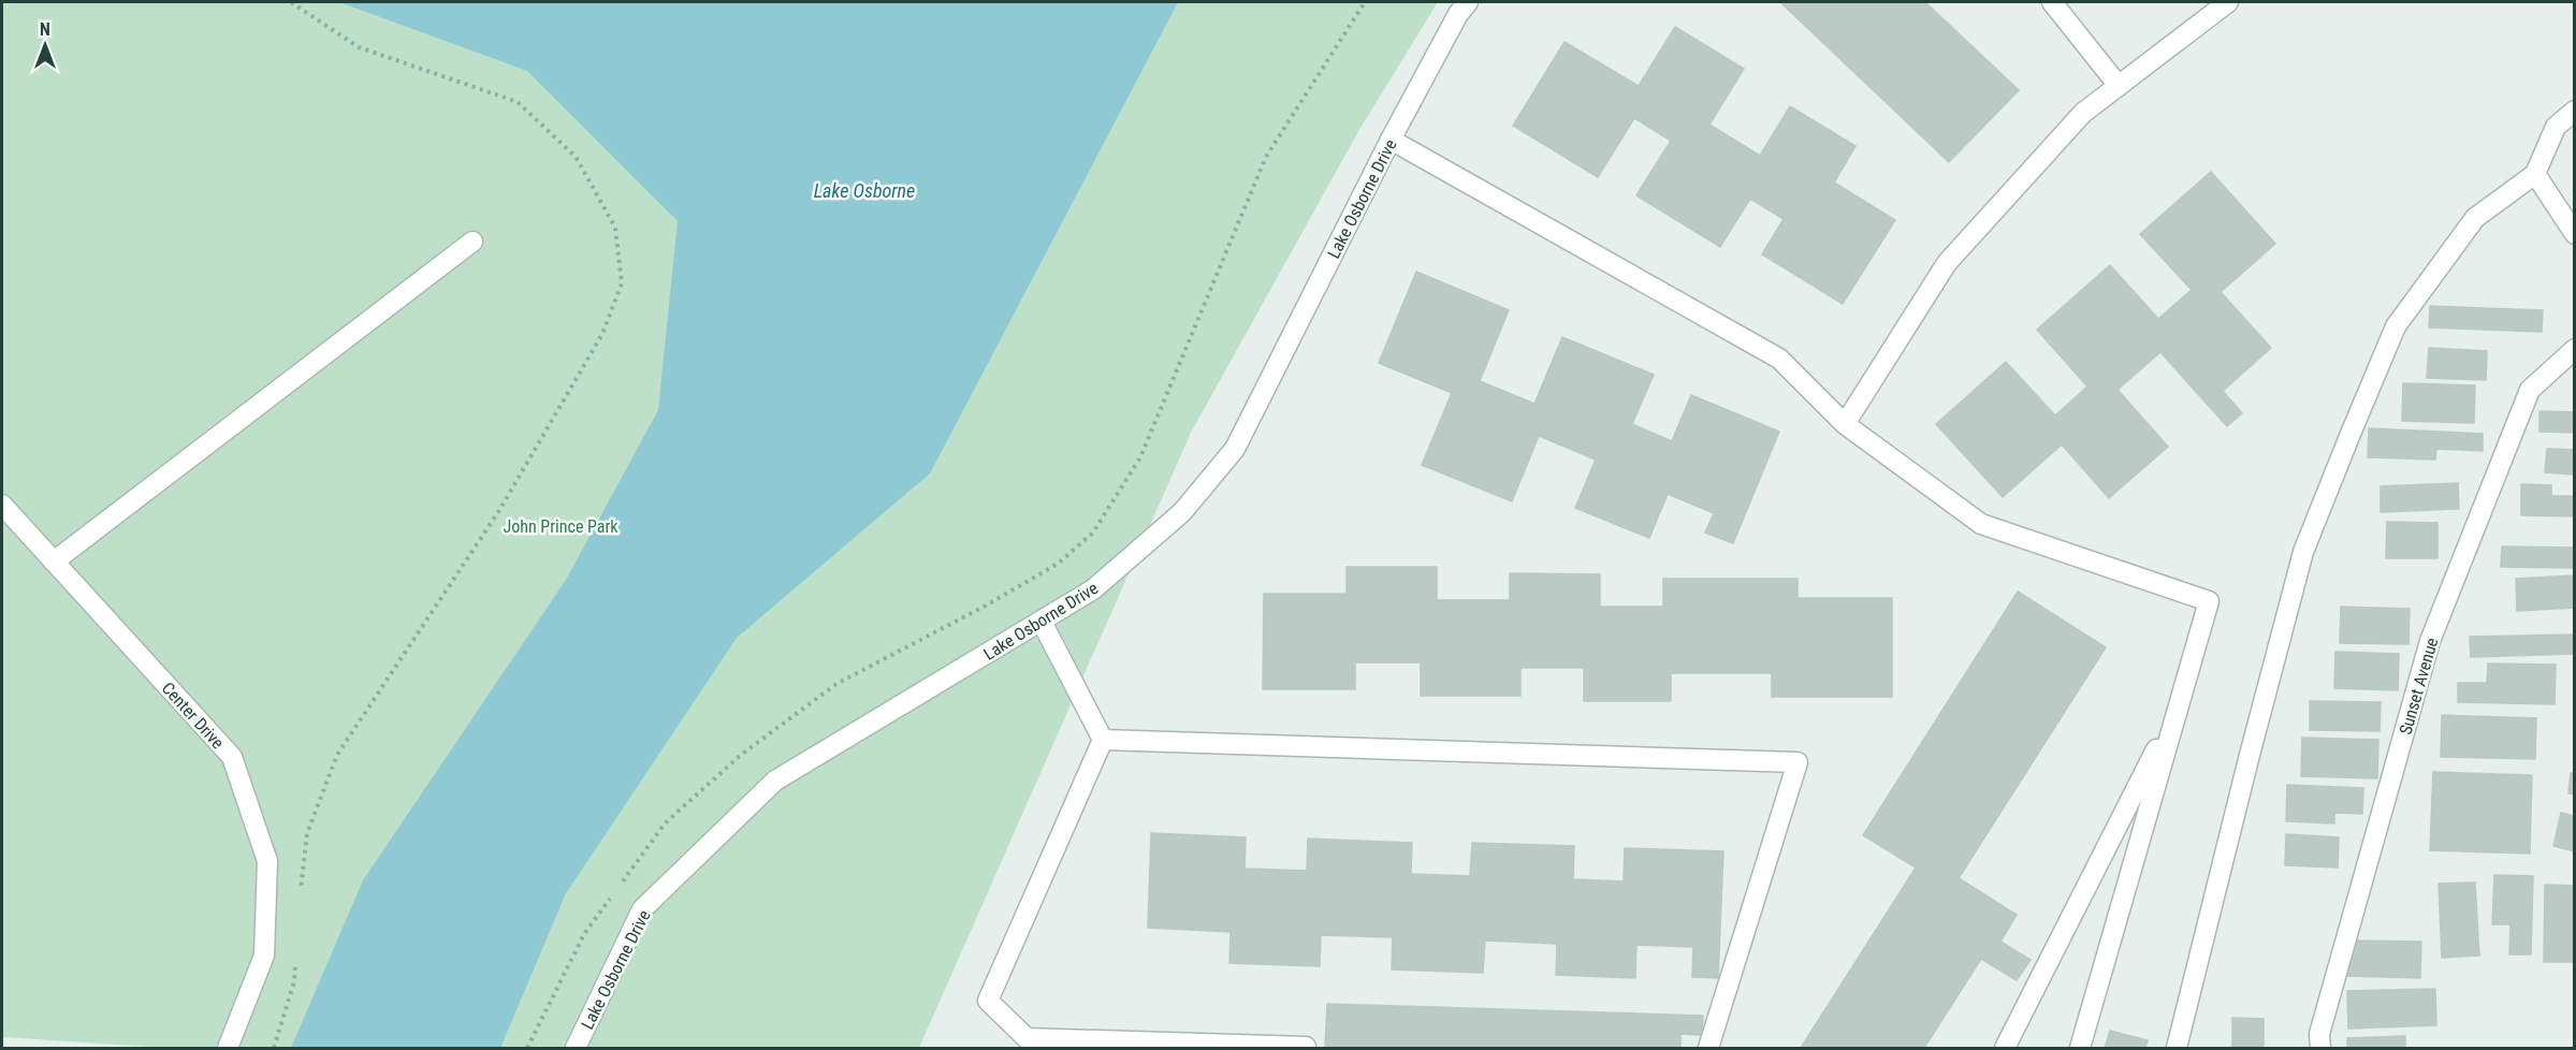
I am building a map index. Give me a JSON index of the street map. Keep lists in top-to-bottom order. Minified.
{"streets":{"street":["Lake Osborne Drive","Sunset Avenue","Center Drive"]},"water":["Lake Osborne"],"parks":["John Prince Park"],"north":"top"}
